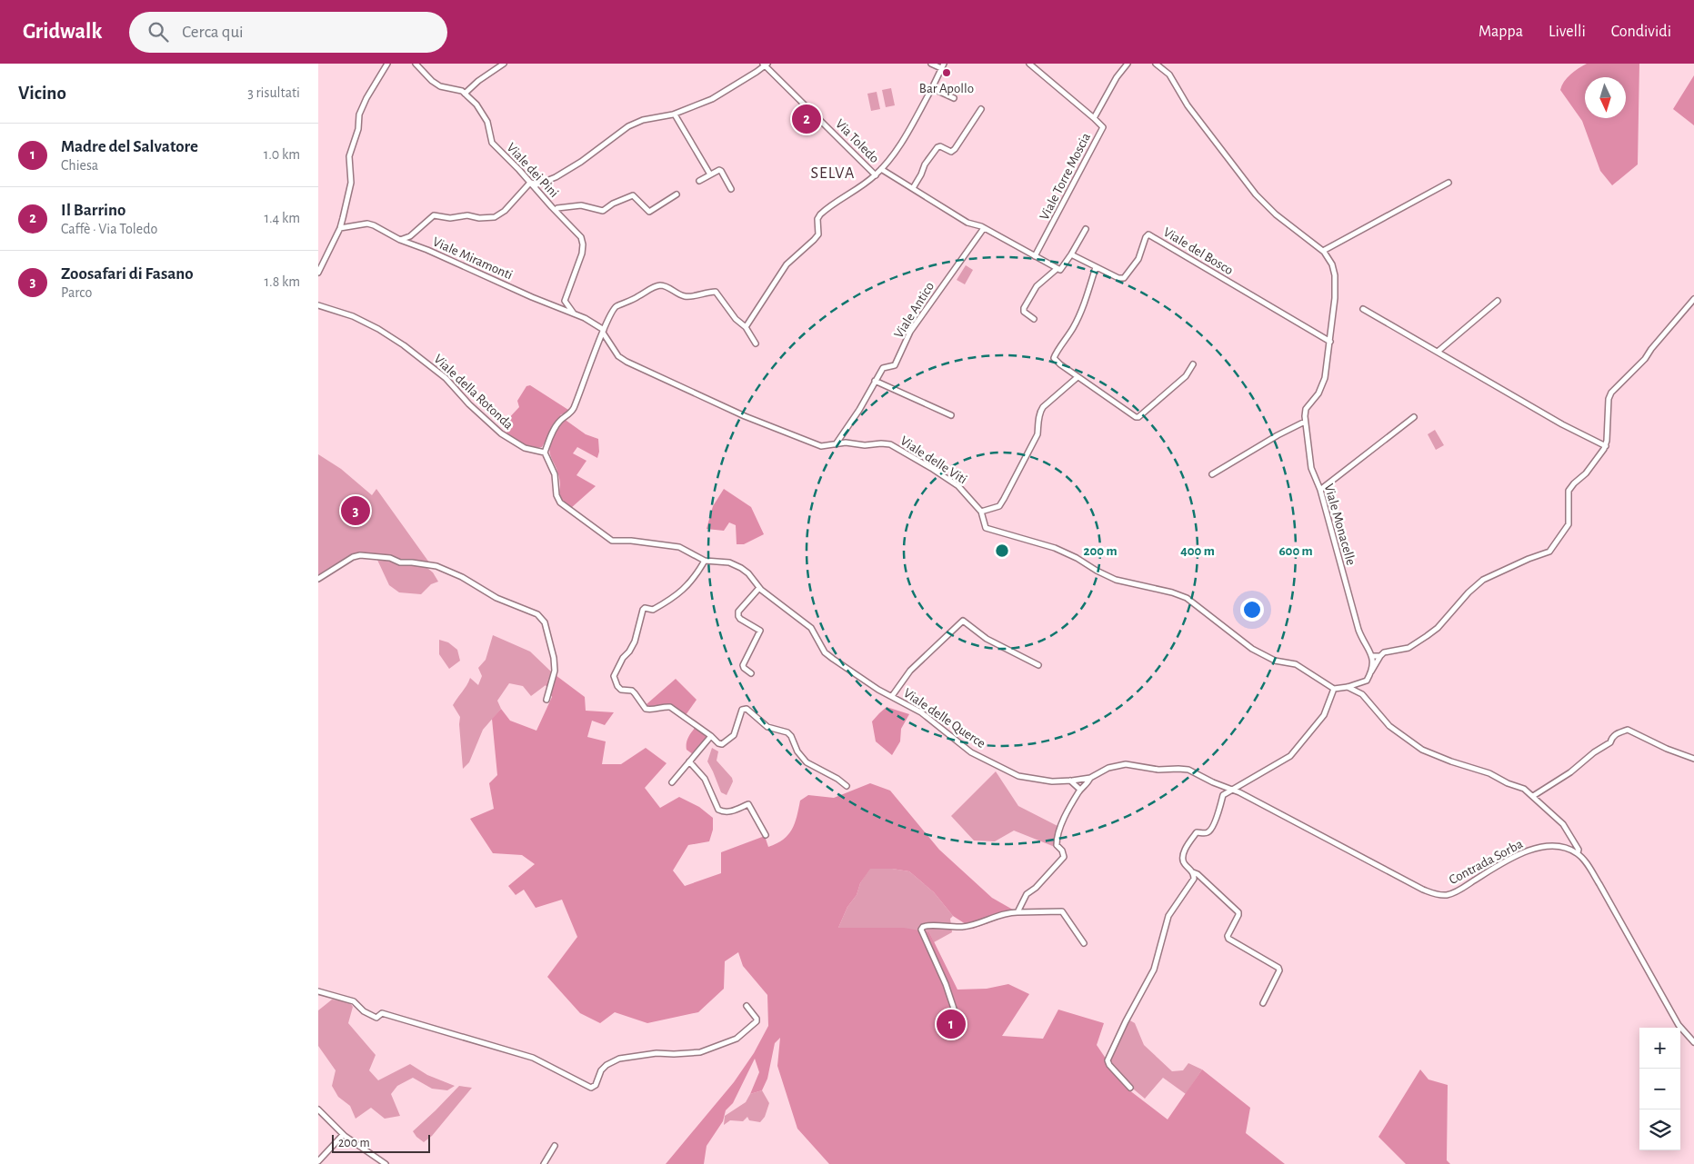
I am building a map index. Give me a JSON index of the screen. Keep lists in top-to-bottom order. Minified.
{"streets":{"street":["Via Toledo","Viale dei Pini","Viale Torre Moscia","Viale del Bosco","Viale Miramonti","Viale Antico","Viale della Rotonda","Viale delle Viti","Viale Monacelle","Viale delle Querce","Contrada Sorba"]},"crossings":[["Viale dei Pini","Viale Miramonti"],["Viale del Bosco","Viale Monacelle"],["Viale Miramonti","Viale delle Viti"],["Viale Antico","Viale delle Viti"],["Viale della Rotonda","Viale delle Querce"],["Viale delle Querce","Contrada Sorba"]],"districts":["SELVA"],"places":["Bar Apollo"],"scale_bar":"200 m","north":"bottom","page":{"header":"Gridwalk","search":"Cerca qui","nav":["Mappa","Livelli","Condividi"],"heading":["Vicino","3 risultati"],"pins":["2","3","1"],"list":[{"mark":"1","name":"Madre del Salvatore","note":"Chiesa","value":"1.0 km"},{"mark":"2","name":"Il Barrino","note":"Caffè · Via Toledo","value":"1.4 km"},{"mark":"3","name":"Zoosafari di Fasano","note":"Parco","value":"1.8 km"}],"map_buttons":["+","−"],"scale":"200 m"},"rings":["200 m","400 m","600 m"]}
